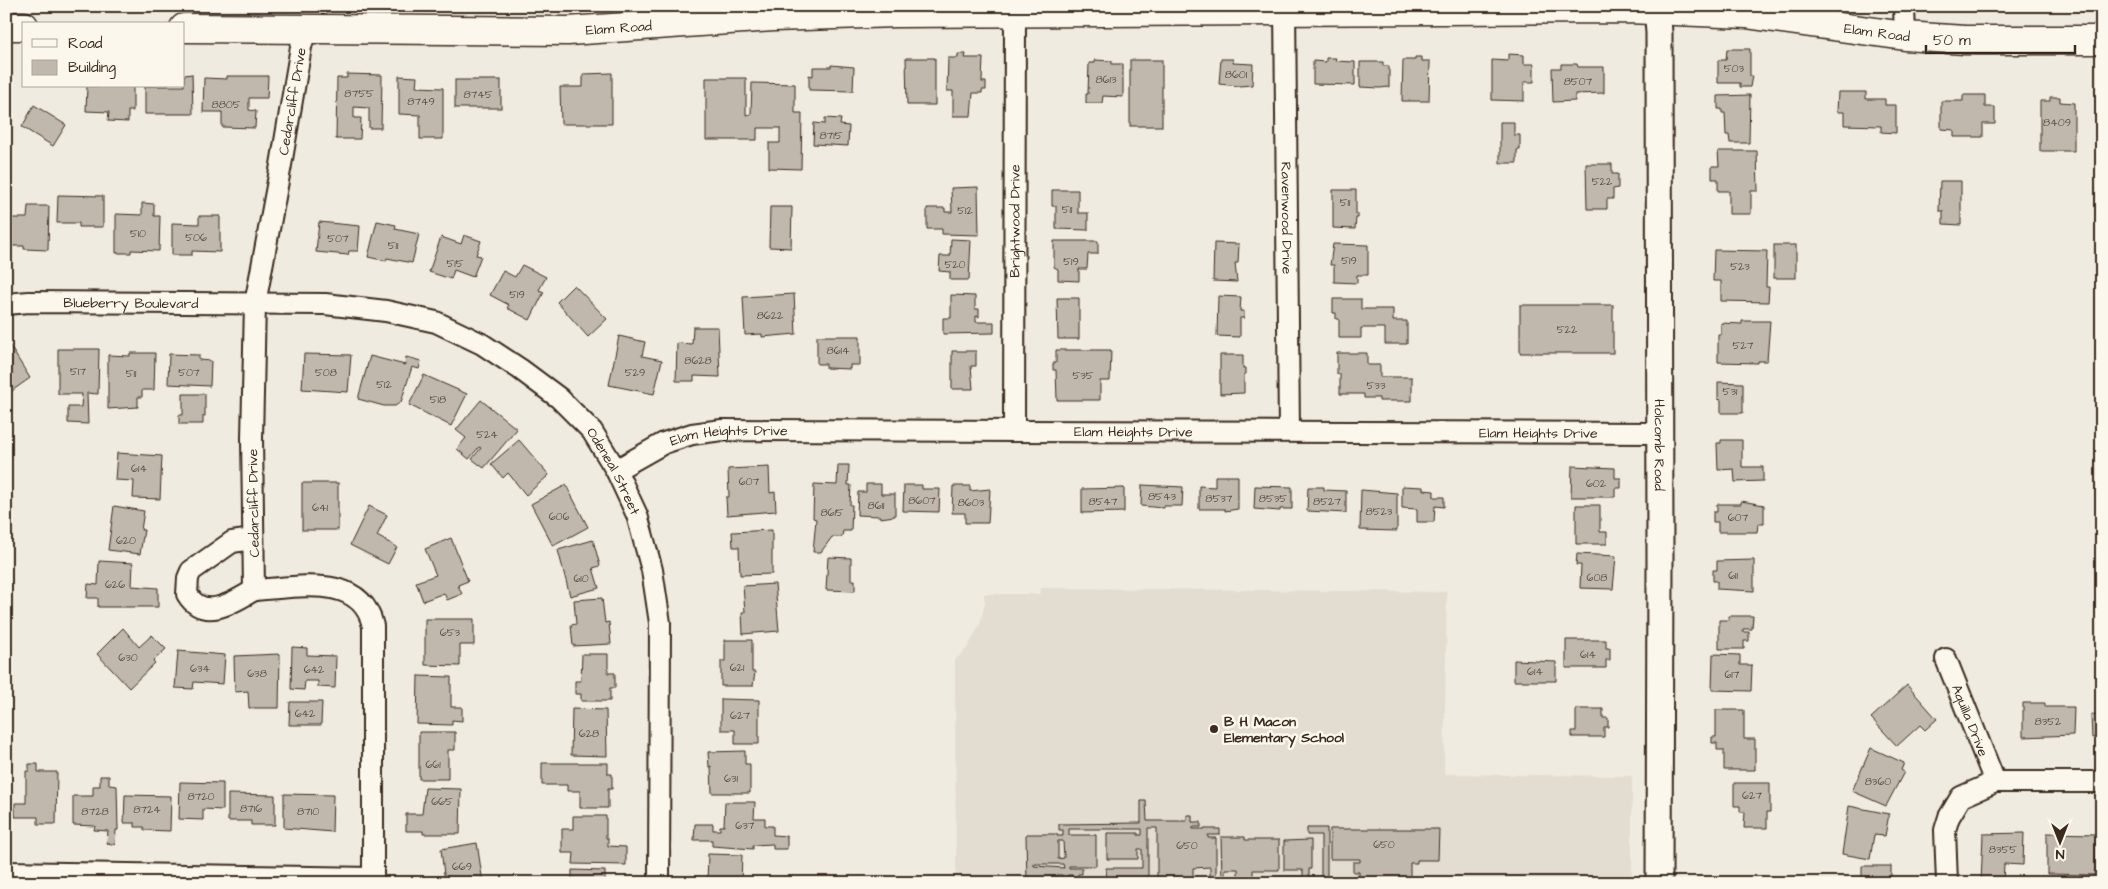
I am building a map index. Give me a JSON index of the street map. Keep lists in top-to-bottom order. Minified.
{"streets":{"main road":["Elam Road"],"street":["Cedarcliff Drive","Ravenwood Drive","Brightwood Drive","Blueberry Boulevard","Elam Heights Drive","Holcomb Road","Odeneal Street","Aquilla Drive"]},"crossings":[["Elam Road","Cedarcliff Drive"],["Elam Road","Ravenwood Drive"],["Elam Road","Brightwood Drive"],["Elam Road","Holcomb Road"],["Cedarcliff Drive","Blueberry Boulevard"],["Cedarcliff Drive","Odeneal Street"],["Ravenwood Drive","Elam Heights Drive"],["Brightwood Drive","Elam Heights Drive"],["Blueberry Boulevard","Odeneal Street"],["Elam Heights Drive","Holcomb Road"],["Elam Heights Drive","Odeneal Street"]],"places":["B H Macon Elementary School"],"house_numbers":["503","8601","8613","8507","8755","8745","8749","8805","8409","8715","522","511","511","512","510","506","507","511","519","519","515","520","523","519","8622","522","527","8614","8628","517","507","508","529","511","535","512","533","531","518","524","614","607","602","8543","8537","8535","8607","8547","8527","8603","8611","641","8523","8615","606","607","620","611","608","610","626","653","614","630","621","634","642","614","638","617","642","627","8352","628","661","631","8360","627","8720","665","8716","8724","8728","8710","637","650","650","8355","669"],"legend":["Road","Building"],"scale_bar":"50 m","north":"bottom"}
